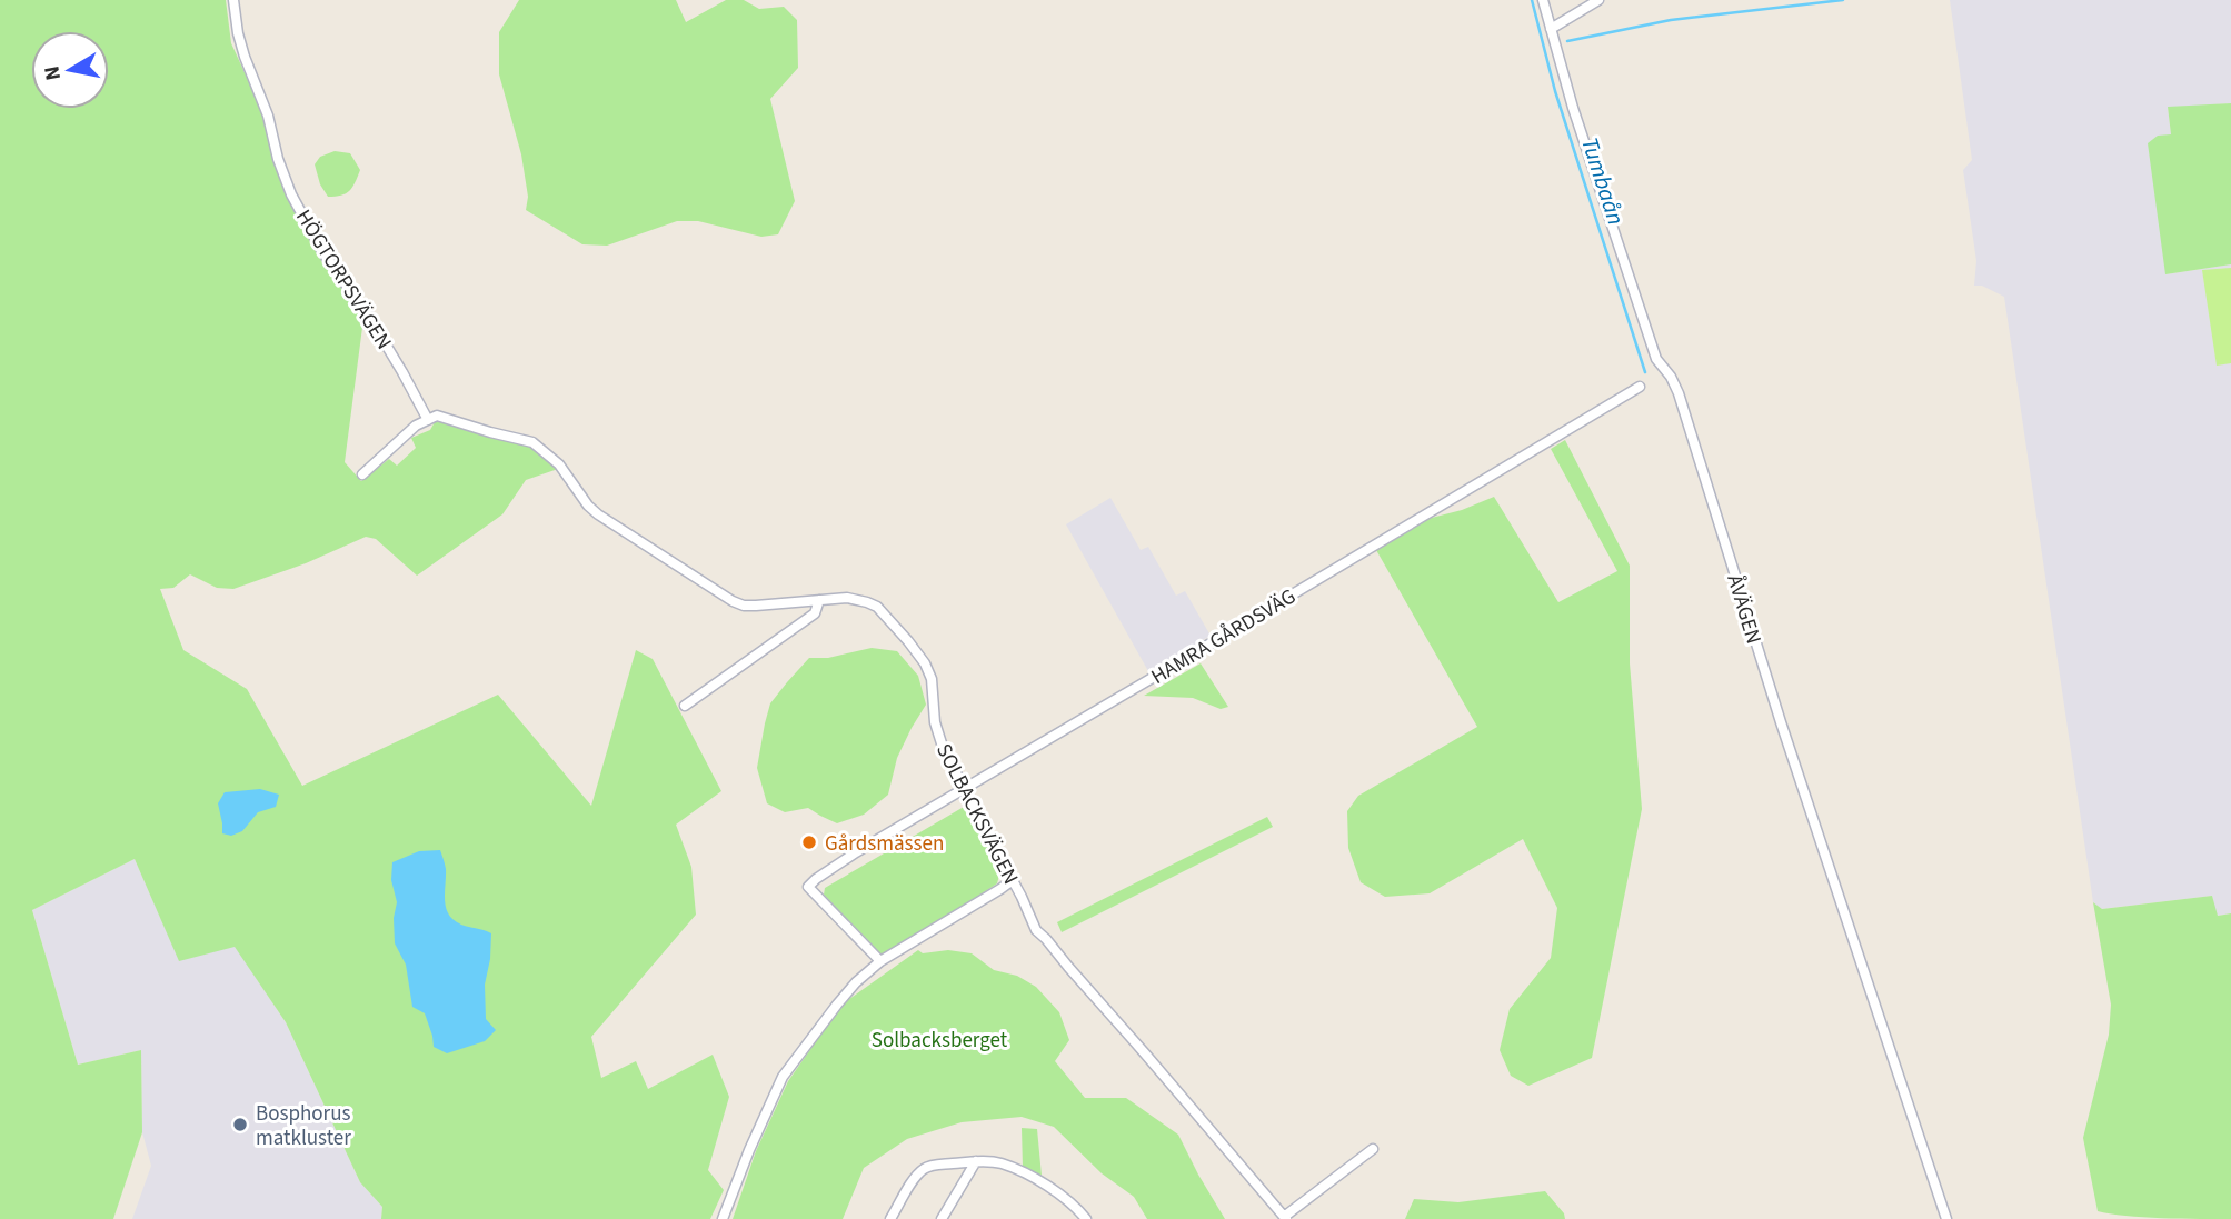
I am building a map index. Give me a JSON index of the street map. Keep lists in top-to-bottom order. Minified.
{"streets":{"street":["HÖGTORPSVÄGEN","ÅVÄGEN","HAMRA GÅRDSVÄG","SOLBACKSVÄGEN"]},"crossings":[["HÖGTORPSVÄGEN","SOLBACKSVÄGEN"],["HAMRA GÅRDSVÄG","SOLBACKSVÄGEN"]],"water":["Tumbaån"],"parks":["Solbacksberget"],"places":["Gårdsmässen","Bosphorus matkluster"],"north":"left"}
